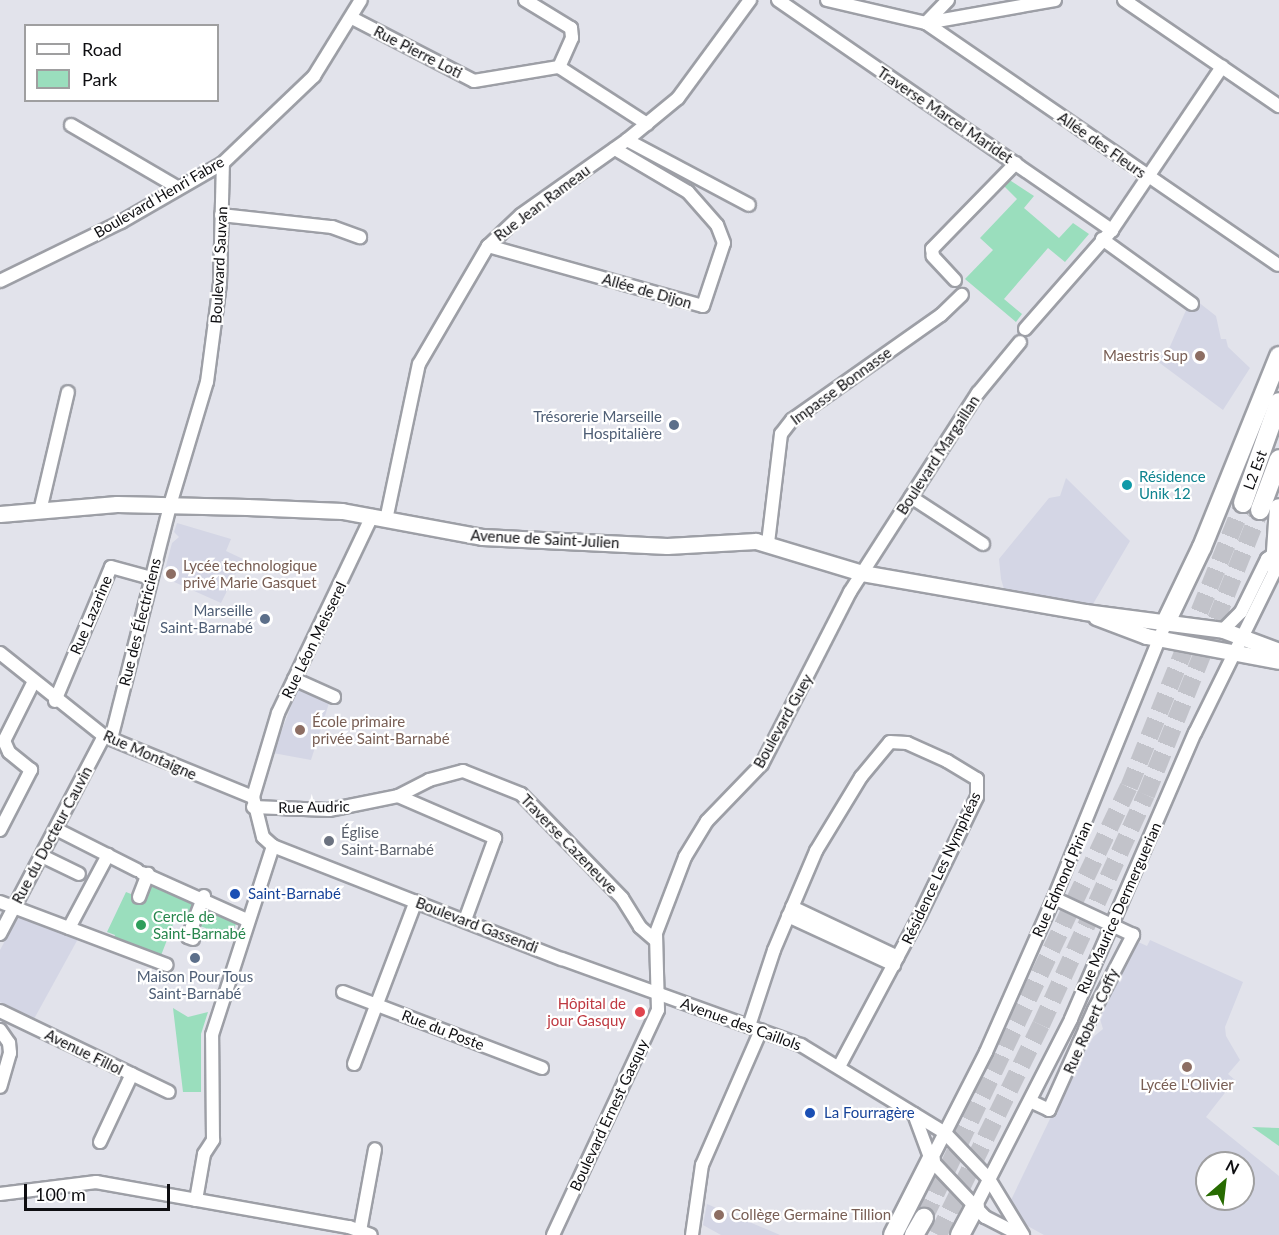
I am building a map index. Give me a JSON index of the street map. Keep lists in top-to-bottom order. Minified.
{"streets":{"highway":["L2 Est"],"main road":["Avenue de Saint-Julien"],"street":["Rue Pierre Loti","Traverse Marcel Maridet","Allée des Fleurs","Boulevard Henri Fabre","Rue Jean Rameau","Boulevard Sauvan","Allée de Dijon","Impasse Bonnasse","Boulevard Margaillan","Rue Lazarine","Rue des Électriciens","Rue Léon Meisserel","Boulevard Guey","Rue Montaigne","Rue Audric","Rue du Docteur Cauvin","Traverse Cazeneuve","Résidence Les Nymphéas","Rue Edmond Pirian","Rue Maurice Dermerguerian","Boulevard Gassendi","Rue Robert Coffy","Avenue des Caillols","Rue du Poste","Avenue Fillol","Boulevard Ernest Gasquy"]},"crossings":[["Rue Pierre Loti","Boulevard Henri Fabre"],["Traverse Marcel Maridet","Boulevard Margaillan"],["Allée des Fleurs","Boulevard Margaillan"],["Boulevard Henri Fabre","Boulevard Sauvan"],["Rue Jean Rameau","Allée de Dijon"],["Rue Jean Rameau","Avenue de Saint-Julien"],["Rue Jean Rameau","Rue Léon Meisserel"],["Boulevard Sauvan","Avenue de Saint-Julien"],["Boulevard Sauvan","Rue des Électriciens"],["Impasse Bonnasse","Avenue de Saint-Julien"],["Boulevard Margaillan","Avenue de Saint-Julien"],["Boulevard Margaillan","Boulevard Guey"],["Avenue de Saint-Julien","Rue des Électriciens"],["Avenue de Saint-Julien","Rue Léon Meisserel"],["Avenue de Saint-Julien","Boulevard Guey"],["Avenue de Saint-Julien","Rue Edmond Pirian"],["Avenue de Saint-Julien","Rue Maurice Dermerguerian"],["Rue Lazarine","Rue des Électriciens"],["Rue Lazarine","Rue Montaigne"],["Rue des Électriciens","Rue Montaigne"],["Rue des Électriciens","Rue du Docteur Cauvin"],["Rue Léon Meisserel","Rue Montaigne"],["Rue Léon Meisserel","Rue Audric"],["Boulevard Guey","Traverse Cazeneuve"],["Boulevard Guey","Boulevard Gassendi"],["Boulevard Guey","Avenue des Caillols"],["Boulevard Guey","Boulevard Ernest Gasquy"],["Rue Montaigne","Rue Audric"],["Rue Montaigne","Rue du Docteur Cauvin"],["Rue Audric","Traverse Cazeneuve"],["Résidence Les Nymphéas","Avenue des Caillols"],["Rue Edmond Pirian","Rue Robert Coffy"],["Rue Edmond Pirian","Avenue des Caillols"],["Rue Maurice Dermerguerian","Rue Robert Coffy"],["Rue Maurice Dermerguerian","Avenue des Caillols"],["Boulevard Gassendi","Avenue des Caillols"],["Boulevard Gassendi","Boulevard Ernest Gasquy"],["Avenue des Caillols","Boulevard Ernest Gasquy"]],"places":["Maestris Sup","Trésorerie Marseille Hospitalière","Résidence Unik 12","Lycée technologique privé Marie Gasquet","Marseille Saint-Barnabé","École primaire privée Saint-Barnabé","Église Saint-Barnabé","Saint-Barnabé","Cercle de Saint-Barnabé","Maison Pour Tous Saint-Barnabé","Hôpital de jour Gasquy","Lycée L'Olivier","La Fourragère","Collège Germaine Tillion"],"legend":["Road","Park"],"scale_bar":"100 m","north":"top right"}
